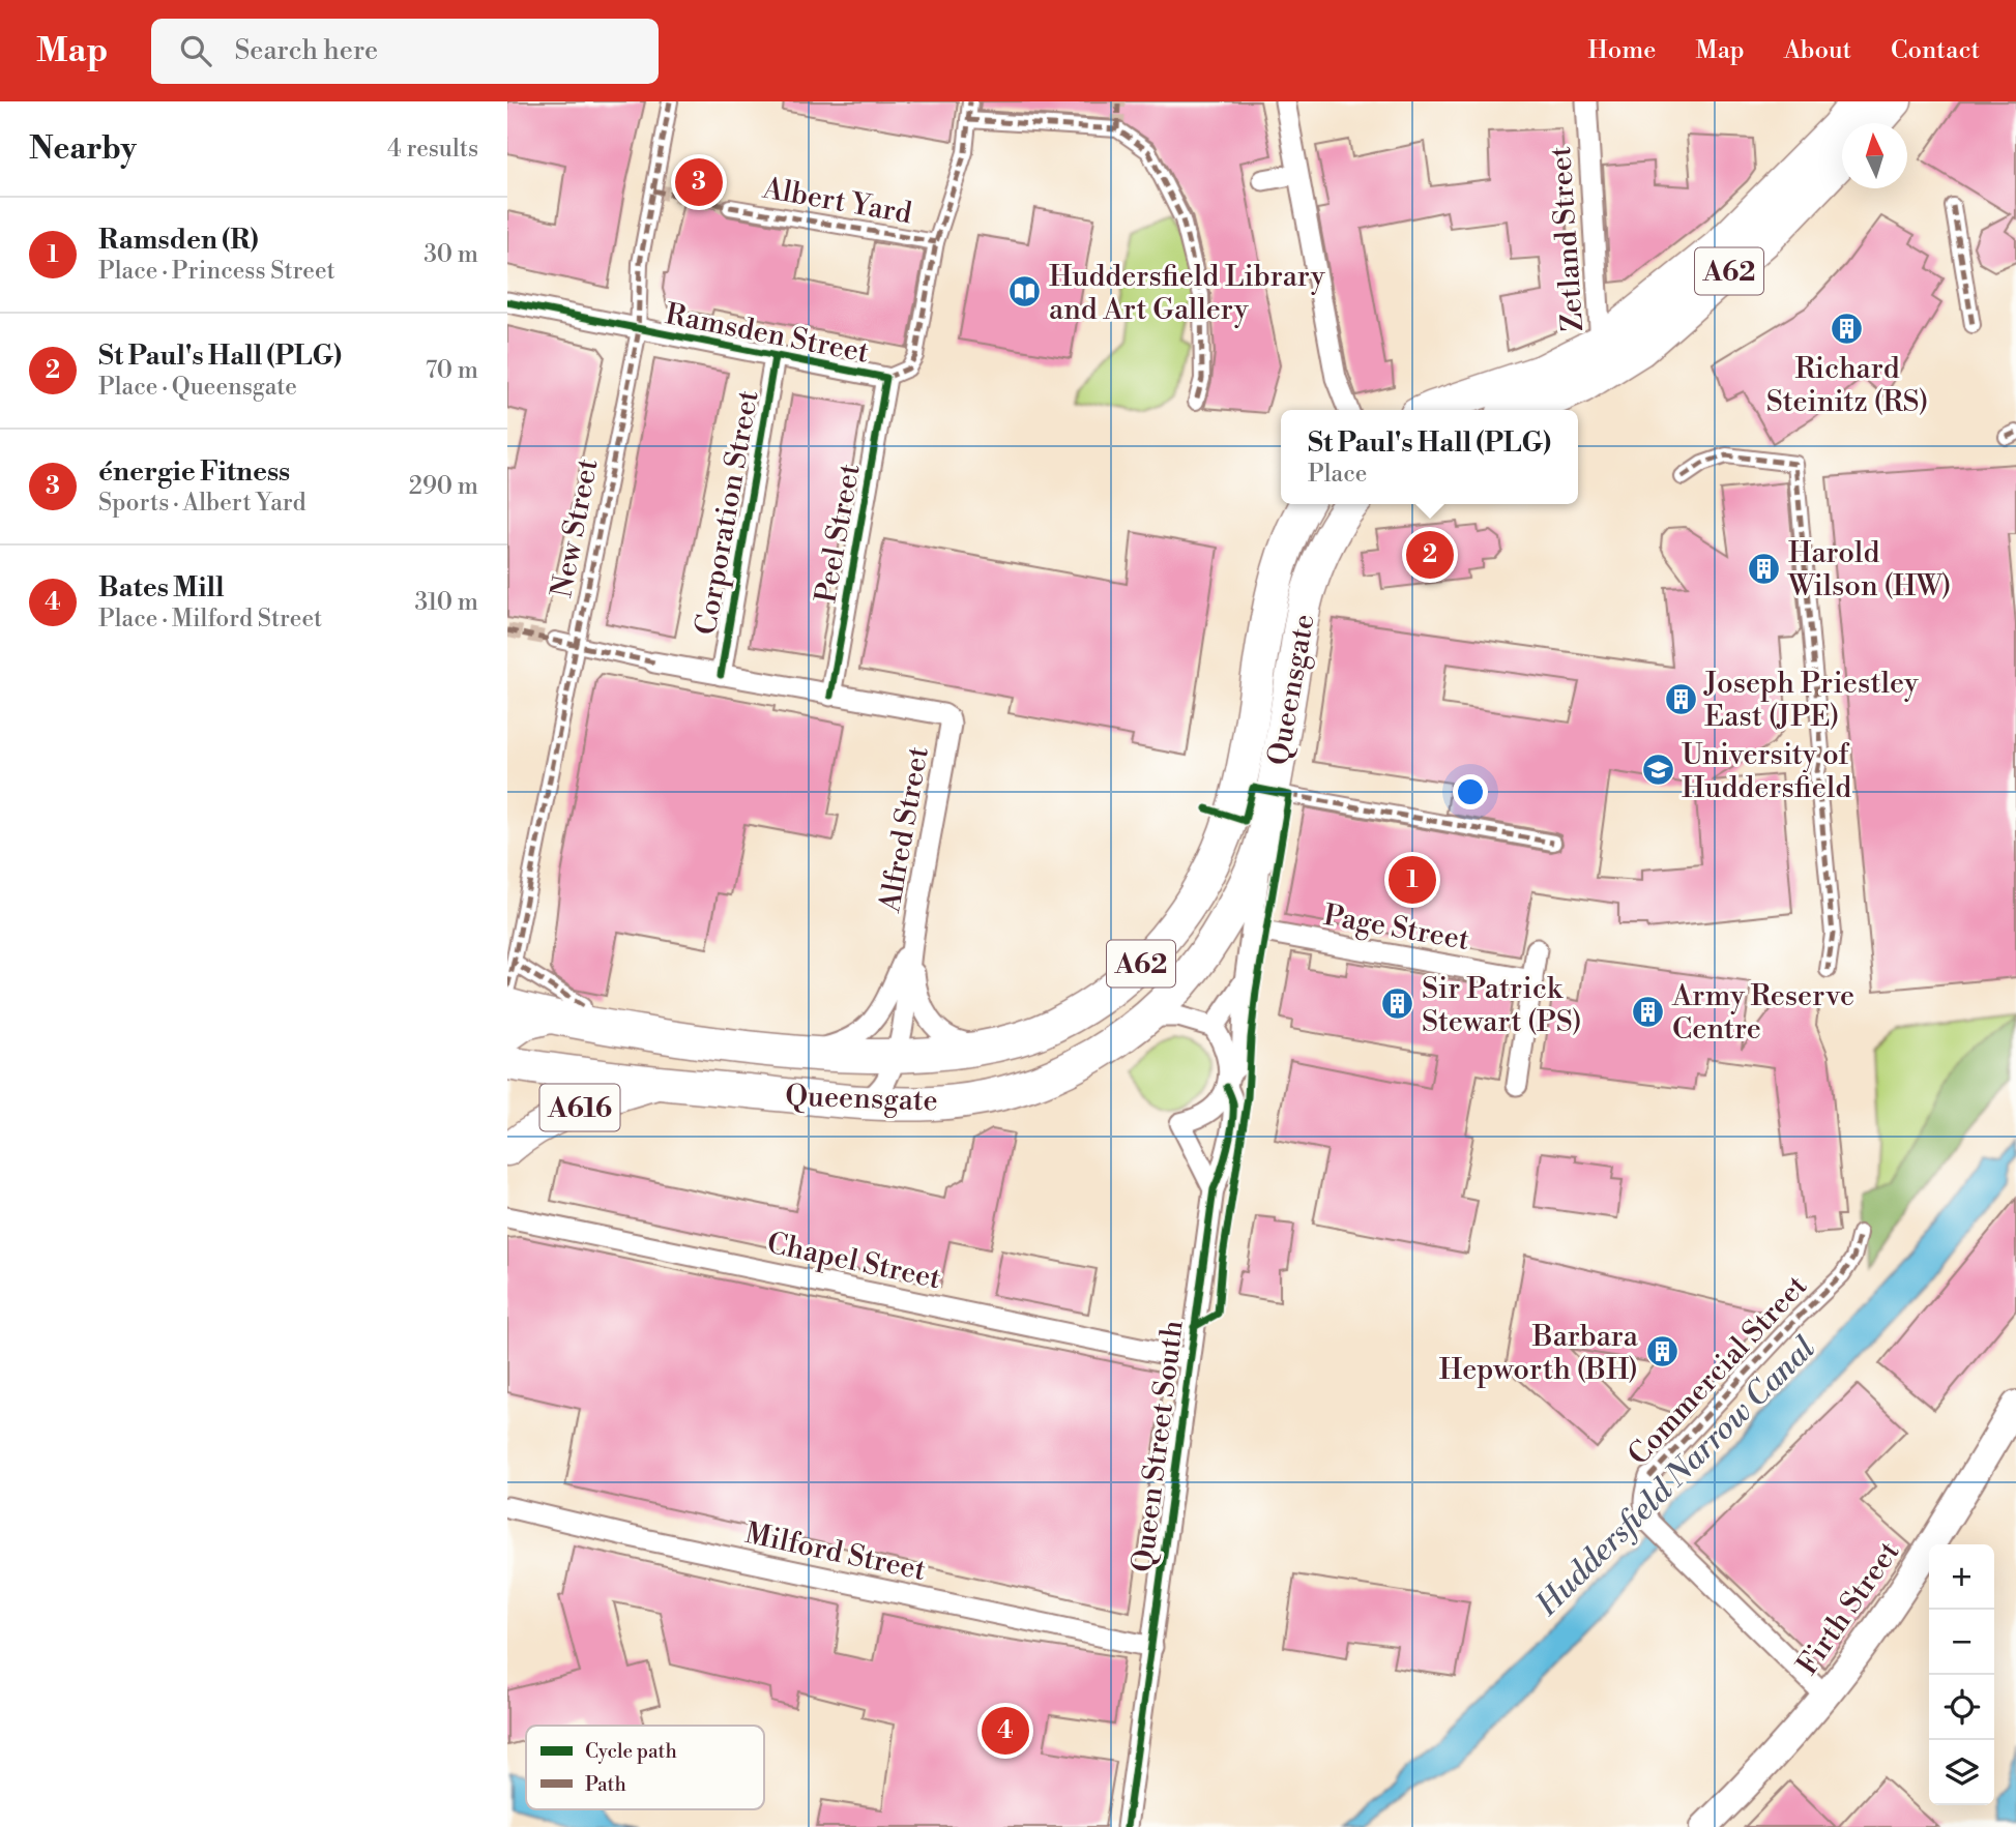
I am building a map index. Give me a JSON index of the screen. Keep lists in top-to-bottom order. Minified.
{"streets":{"highway":["A62","Queensgate"],"main road":["A616","Firth Street"],"street":["Albert Yard","Zetland Street","Ramsden Street","Corporation Street","New Street","Peel Street","Alfred Street","Page Street","Chapel Street","Commercial Street","Queen Street South","Milford Street"]},"crossings":[["Zetland Street","A62"],["A62","Queensgate"],["Ramsden Street","Corporation Street"],["Ramsden Street","New Street"],["Ramsden Street","Peel Street"],["Peel Street","Alfred Street"],["Queensgate","Alfred Street"],["Queensgate","A616"],["Queensgate","Queen Street South"],["Page Street","Queen Street South"],["Chapel Street","Queen Street South"],["Commercial Street","Firth Street"],["Queen Street South","Milford Street"]],"water":["Huddersfield Narrow Canal"],"places":{"library":["Huddersfield Library and Art Gallery"],"building":["Richard Steinitz (RS)","Harold Wilson (HW)","Joseph Priestley East (JPE)","Sir Patrick Stewart (PS)","Army Reserve Centre","Barbara Hepworth (BH)"],"school or university":["University of Huddersfield"]},"legend":["Cycle path","Path"],"north":"top","page":{"header":"Map","search":"Search here","nav":["Home","Map","About","Contact"],"heading":["Nearby","4 results"],"pins":["3","2","1","4"],"list":[{"mark":"1","name":"Ramsden (R)","note":"Place · Princess Street","value":"30 m"},{"mark":"2","name":"St Paul's Hall (PLG)","note":"Place · Queensgate","value":"70 m"},{"mark":"3","name":"énergie Fitness","note":"Sports · Albert Yard","value":"290 m"},{"mark":"4","name":"Bates Mill","note":"Place · Milford Street","value":"310 m"}],"popup":["St Paul's Hall (PLG)","Place"],"map_buttons":["+","−"]}}
